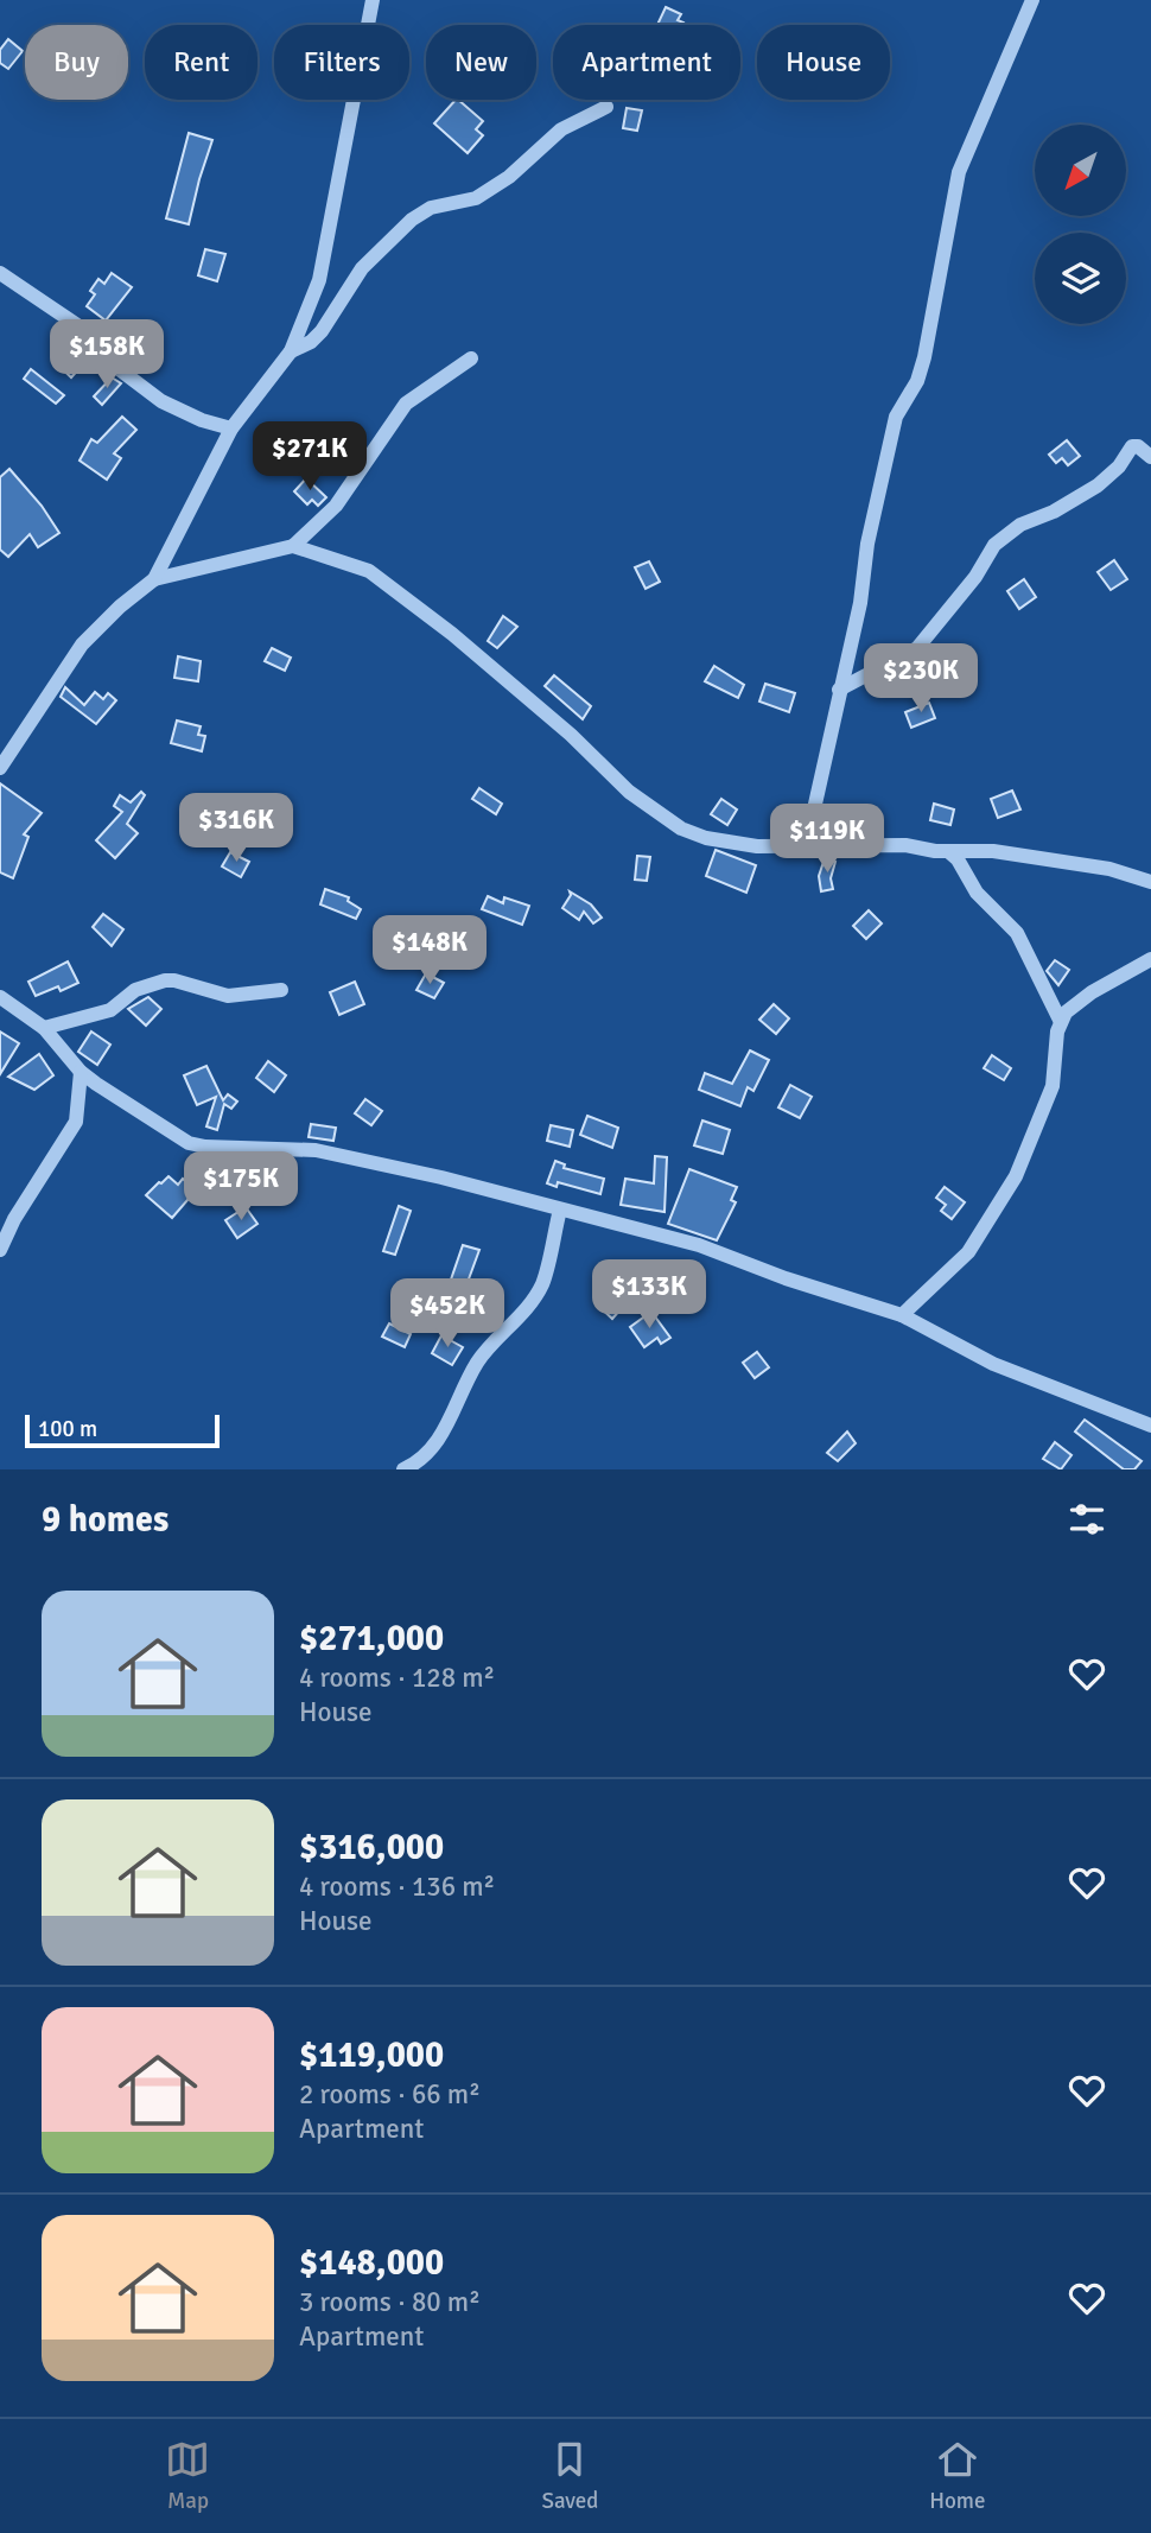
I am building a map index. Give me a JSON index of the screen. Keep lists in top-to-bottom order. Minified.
{"scale_bar":"100 m","north":"bottom left","page":{"chip":["Buy","Rent","Filters","New","Apartment","House"],"price":["$158K","$271K","$230K","$316K","$119K","$148K","$175K","$133K","$452K"],"scale":"100 m","heading":"9 homes","list":[{"name":"$271,000","note":"4 rooms · 128 m² · House"},{"name":"$316,000","note":"4 rooms · 136 m² · House"},{"name":"$119,000","note":"2 rooms · 66 m² · Apartment"},{"name":"$148,000","note":"3 rooms · 80 m² · Apartment"}],"tabs":["Map","Saved","Home"]}}
